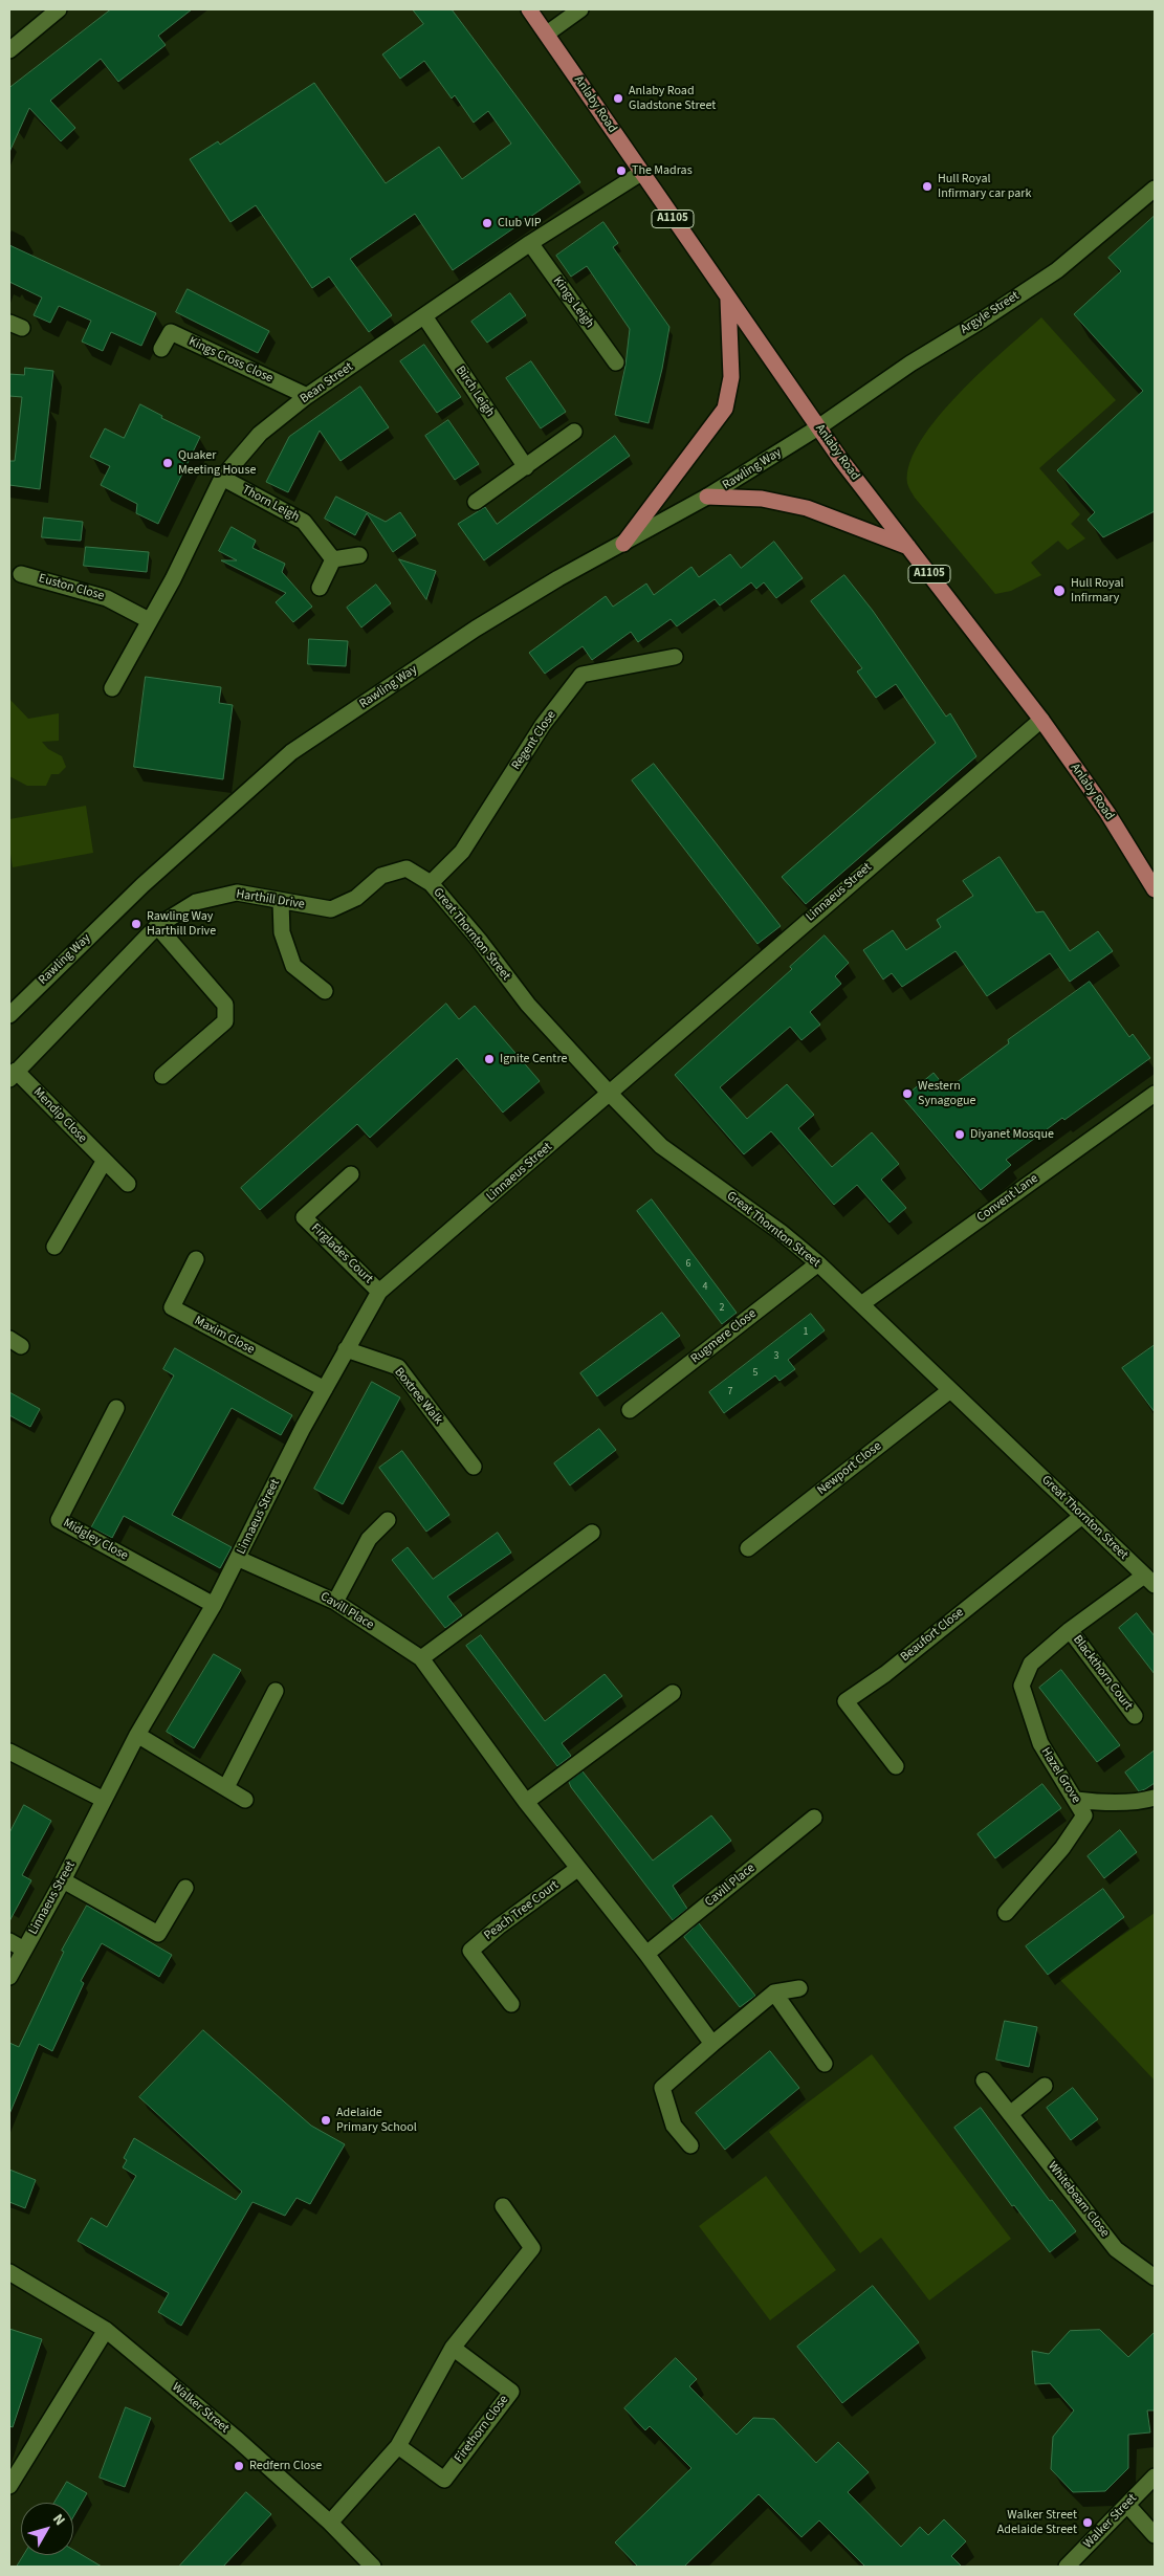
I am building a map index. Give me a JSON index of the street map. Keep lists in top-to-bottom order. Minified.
{"streets":{"main road":["Anlaby Road","A1105"],"street":["Kings Leigh","Argyle Street","Kings Cross Close","Bean Street","Birch Leigh","Rawling Way","Thorn Leigh","Euston Close","Regent Close","Linnaeus Street","Harthill Drive","Great Thornton Street","Mendip Close","Convent Lane","Firglades Court","Maxim Close","Rugmere Close","Boxtree Walk","Newport Close","Midgley Close","Cavill Place","Beaufort Close","Blackthorn Court","Hazel Grove","Peach Tree Court","Whitebeam Close","Walker Street","Firethorn Close"]},"crossings":[["Anlaby Road","Argyle Street"],["Anlaby Road","Bean Street"],["Anlaby Road","Rawling Way"],["Anlaby Road","Linnaeus Street"],["Kings Leigh","Bean Street"],["Argyle Street","Rawling Way"],["Kings Cross Close","Bean Street"],["Bean Street","Birch Leigh"],["Bean Street","Thorn Leigh"],["Bean Street","Euston Close"],["Regent Close","Harthill Drive"],["Regent Close","Great Thornton Street"],["Linnaeus Street","Great Thornton Street"],["Linnaeus Street","Firglades Court"],["Linnaeus Street","Maxim Close"],["Linnaeus Street","Boxtree Walk"],["Linnaeus Street","Midgley Close"],["Linnaeus Street","Cavill Place"],["Harthill Drive","Great Thornton Street"],["Harthill Drive","Mendip Close"],["Great Thornton Street","Convent Lane"],["Great Thornton Street","Rugmere Close"],["Great Thornton Street","Newport Close"],["Great Thornton Street","Beaufort Close"],["Great Thornton Street","Hazel Grove"],["Cavill Place","Peach Tree Court"],["Blackthorn Court","Hazel Grove"]],"places":["Anlaby Road Gladstone Street","The Madras","Hull Royal Infirmary car park","Club VIP","Quaker Meeting House","Hull Royal Infirmary","Rawling Way Harthill Drive","Ignite Centre","Western Synagogue","Diyanet Mosque","Adelaide Primary School","Redfern Close","Walker Street Adelaide Street"],"house_numbers":["6","4","2","1","3","5","7"],"north":"top right"}
